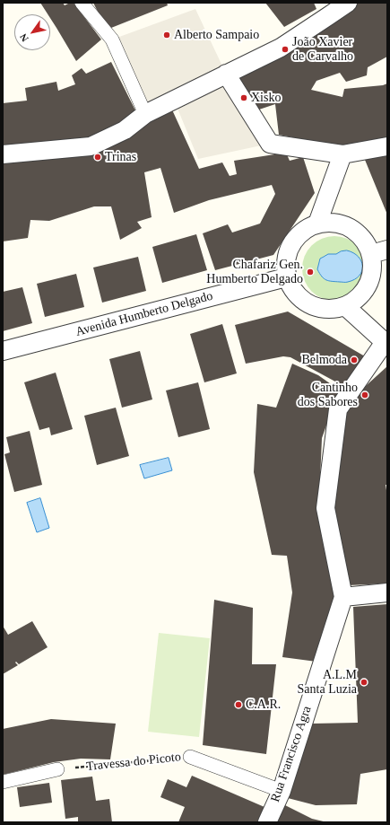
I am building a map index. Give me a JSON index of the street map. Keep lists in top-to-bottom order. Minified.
{"streets":{"street":["Avenida Humberto Delgado","Rua Francisco Agra","Travessa do Picoto"]},"crossings":[["Rua Francisco Agra","Travessa do Picoto"]],"places":["Alberto Sampaio","João Xavier de Carvalho","Xisko","Trinas","Chafariz Gen. Humberto Delgado","Belmoda","Cantinho dos Sabores","A.L.M Santa Luzia","C.A.R."],"north":"bottom left"}
